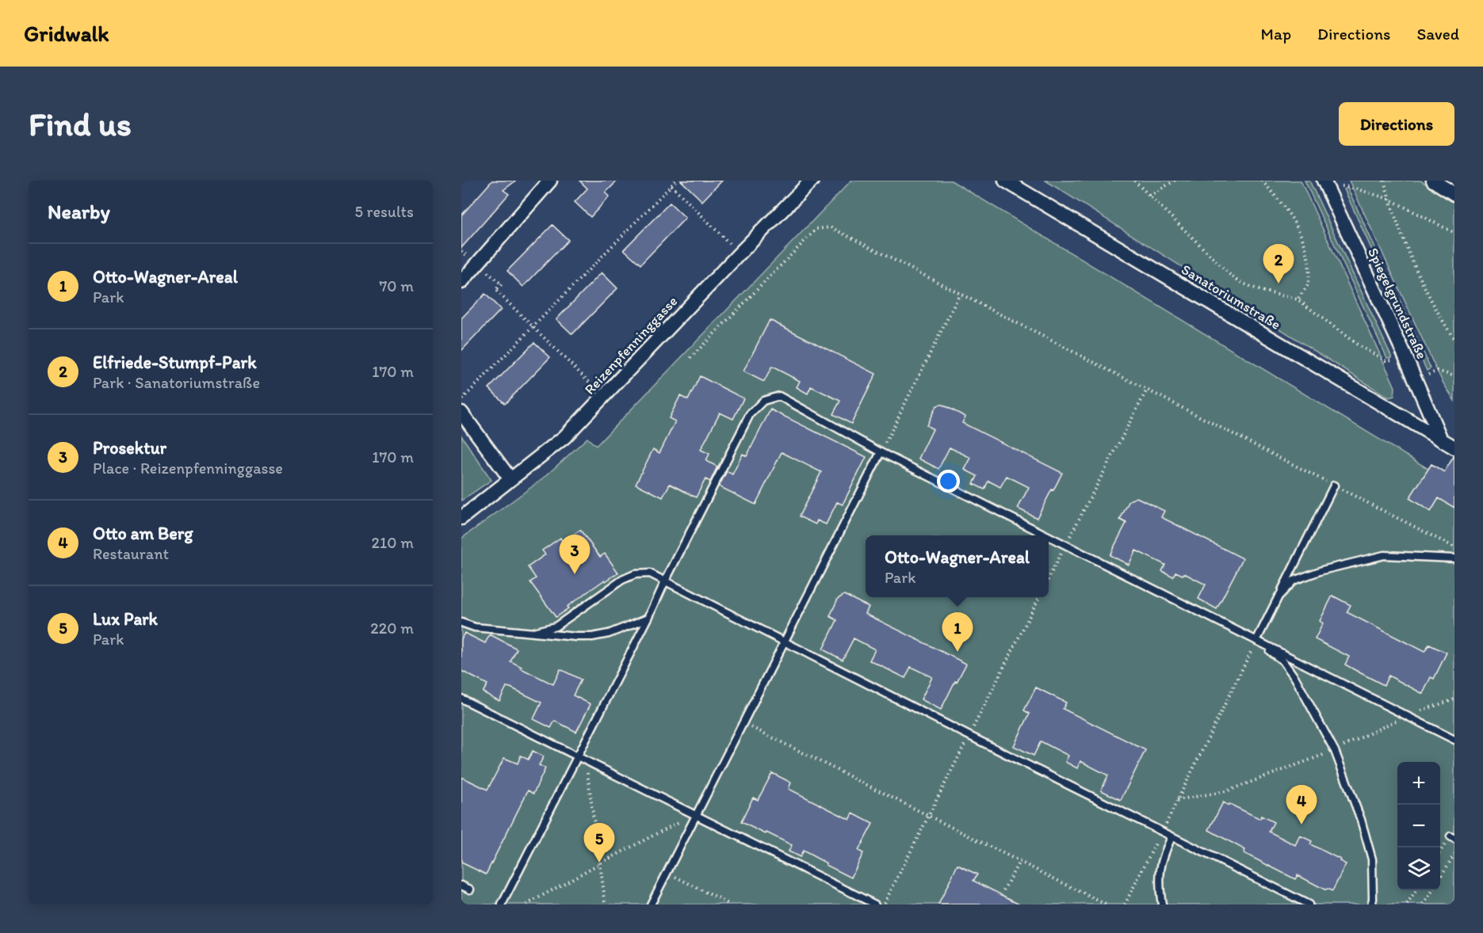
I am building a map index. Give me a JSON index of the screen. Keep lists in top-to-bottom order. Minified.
{"streets":{"street":["Sanatoriumstraße","Spiegelgrundstraße","Reizenpfenninggasse"]},"crossings":[["Sanatoriumstraße","Spiegelgrundstraße"]],"page":{"header":"Gridwalk","nav":["Map","Directions","Saved"],"buttons":"Directions","title":"Find us","heading":["Nearby","5 results"],"list":[{"mark":"1","name":"Otto-Wagner-Areal","note":"Park","value":"70 m"},{"mark":"2","name":"Elfriede-Stumpf-Park","note":"Park · Sanatoriumstraße","value":"170 m"},{"mark":"3","name":"Prosektur","note":"Place · Reizenpfenninggasse","value":"170 m"},{"mark":"4","name":"Otto am Berg","note":"Restaurant","value":"210 m"},{"mark":"5","name":"Lux Park","note":"Park","value":"220 m"}],"pins":["2","3","1","4","5"],"popup":["Otto-Wagner-Areal","Park"],"map_buttons":["+","−"]}}
